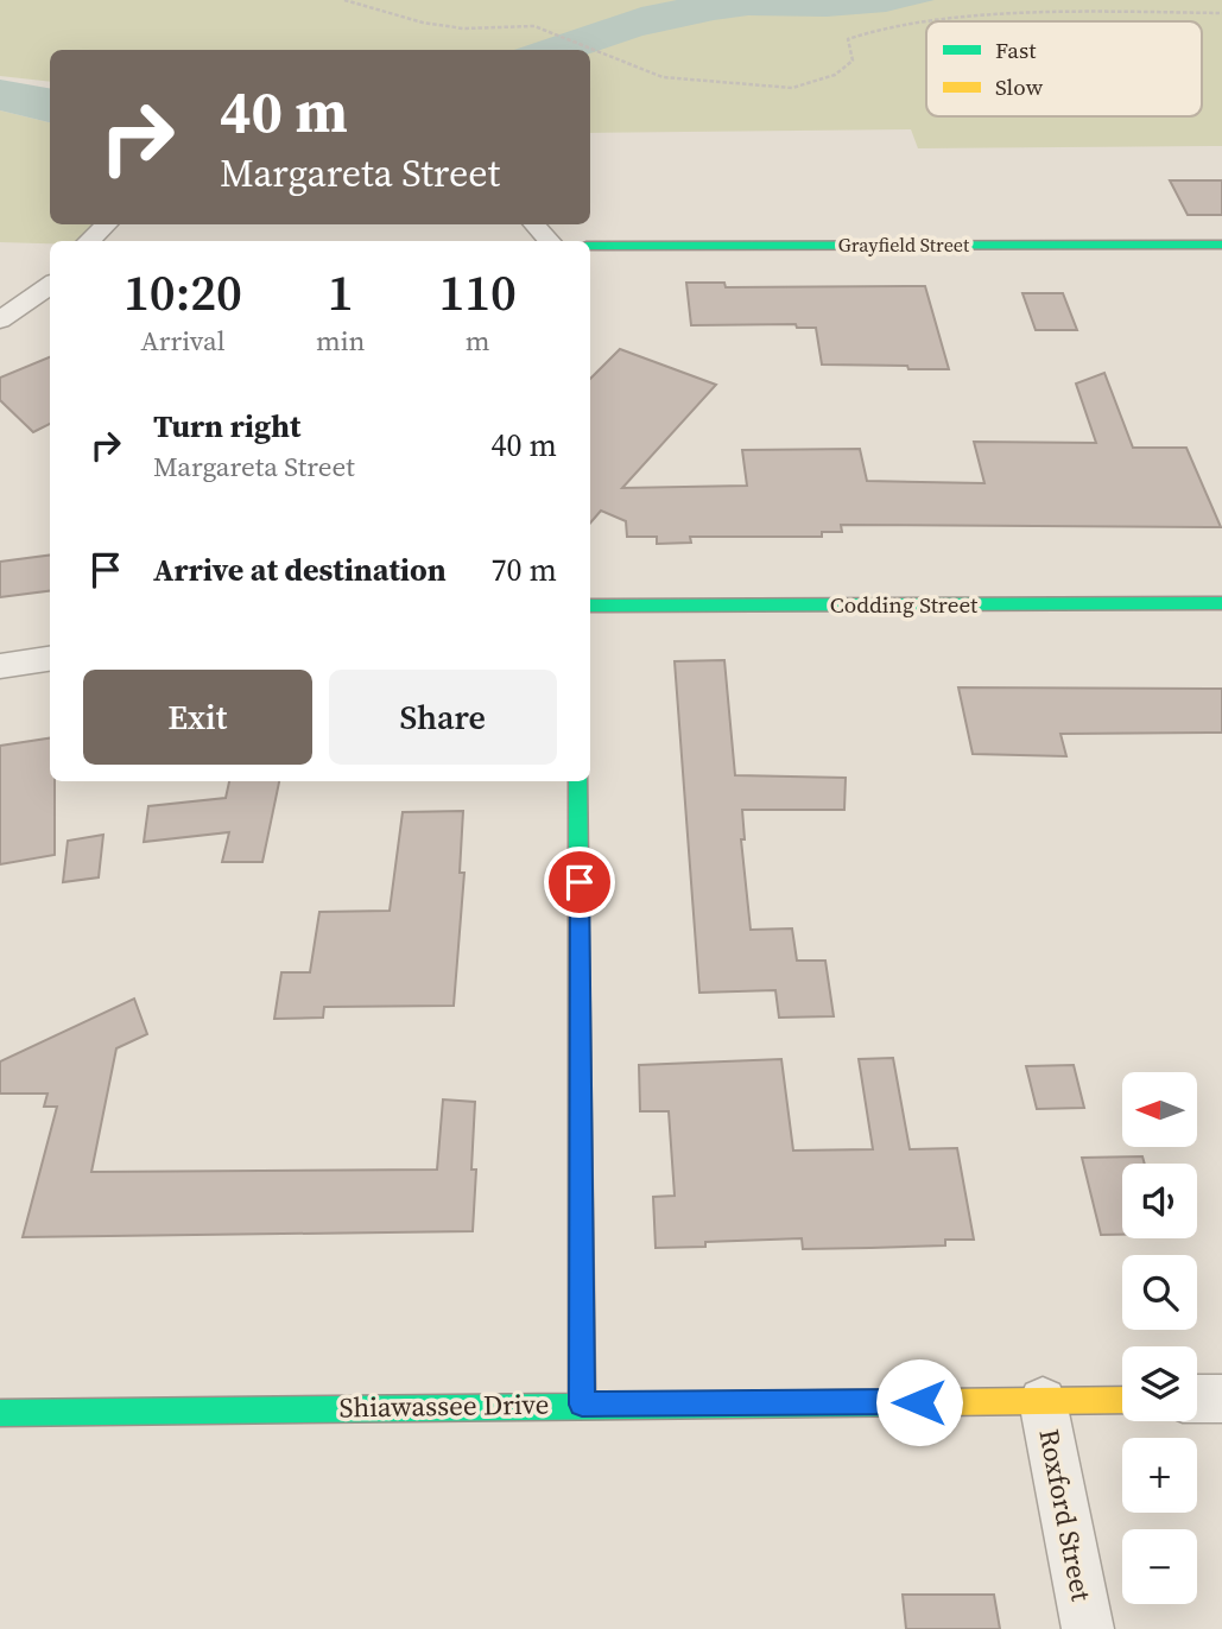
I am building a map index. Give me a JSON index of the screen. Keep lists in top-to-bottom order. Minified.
{"streets":{"street":["Grayfield Street","Codding Street","Shiawassee Drive","Roxford Street"]},"crossings":[["Shiawassee Drive","Roxford Street"]],"legend":["Fast","Slow"],"north":"left","page":{"turn":["40 m","Margareta Street"],"eta":["10:20","Arrival","1","min","110","m"],"list":[{"name":"Turn right","note":"Margareta Street","value":"40 m"},{"name":"Arrive at destination","value":"70 m"}],"buttons":["Exit","Share"],"map_buttons":["+","−"]}}
